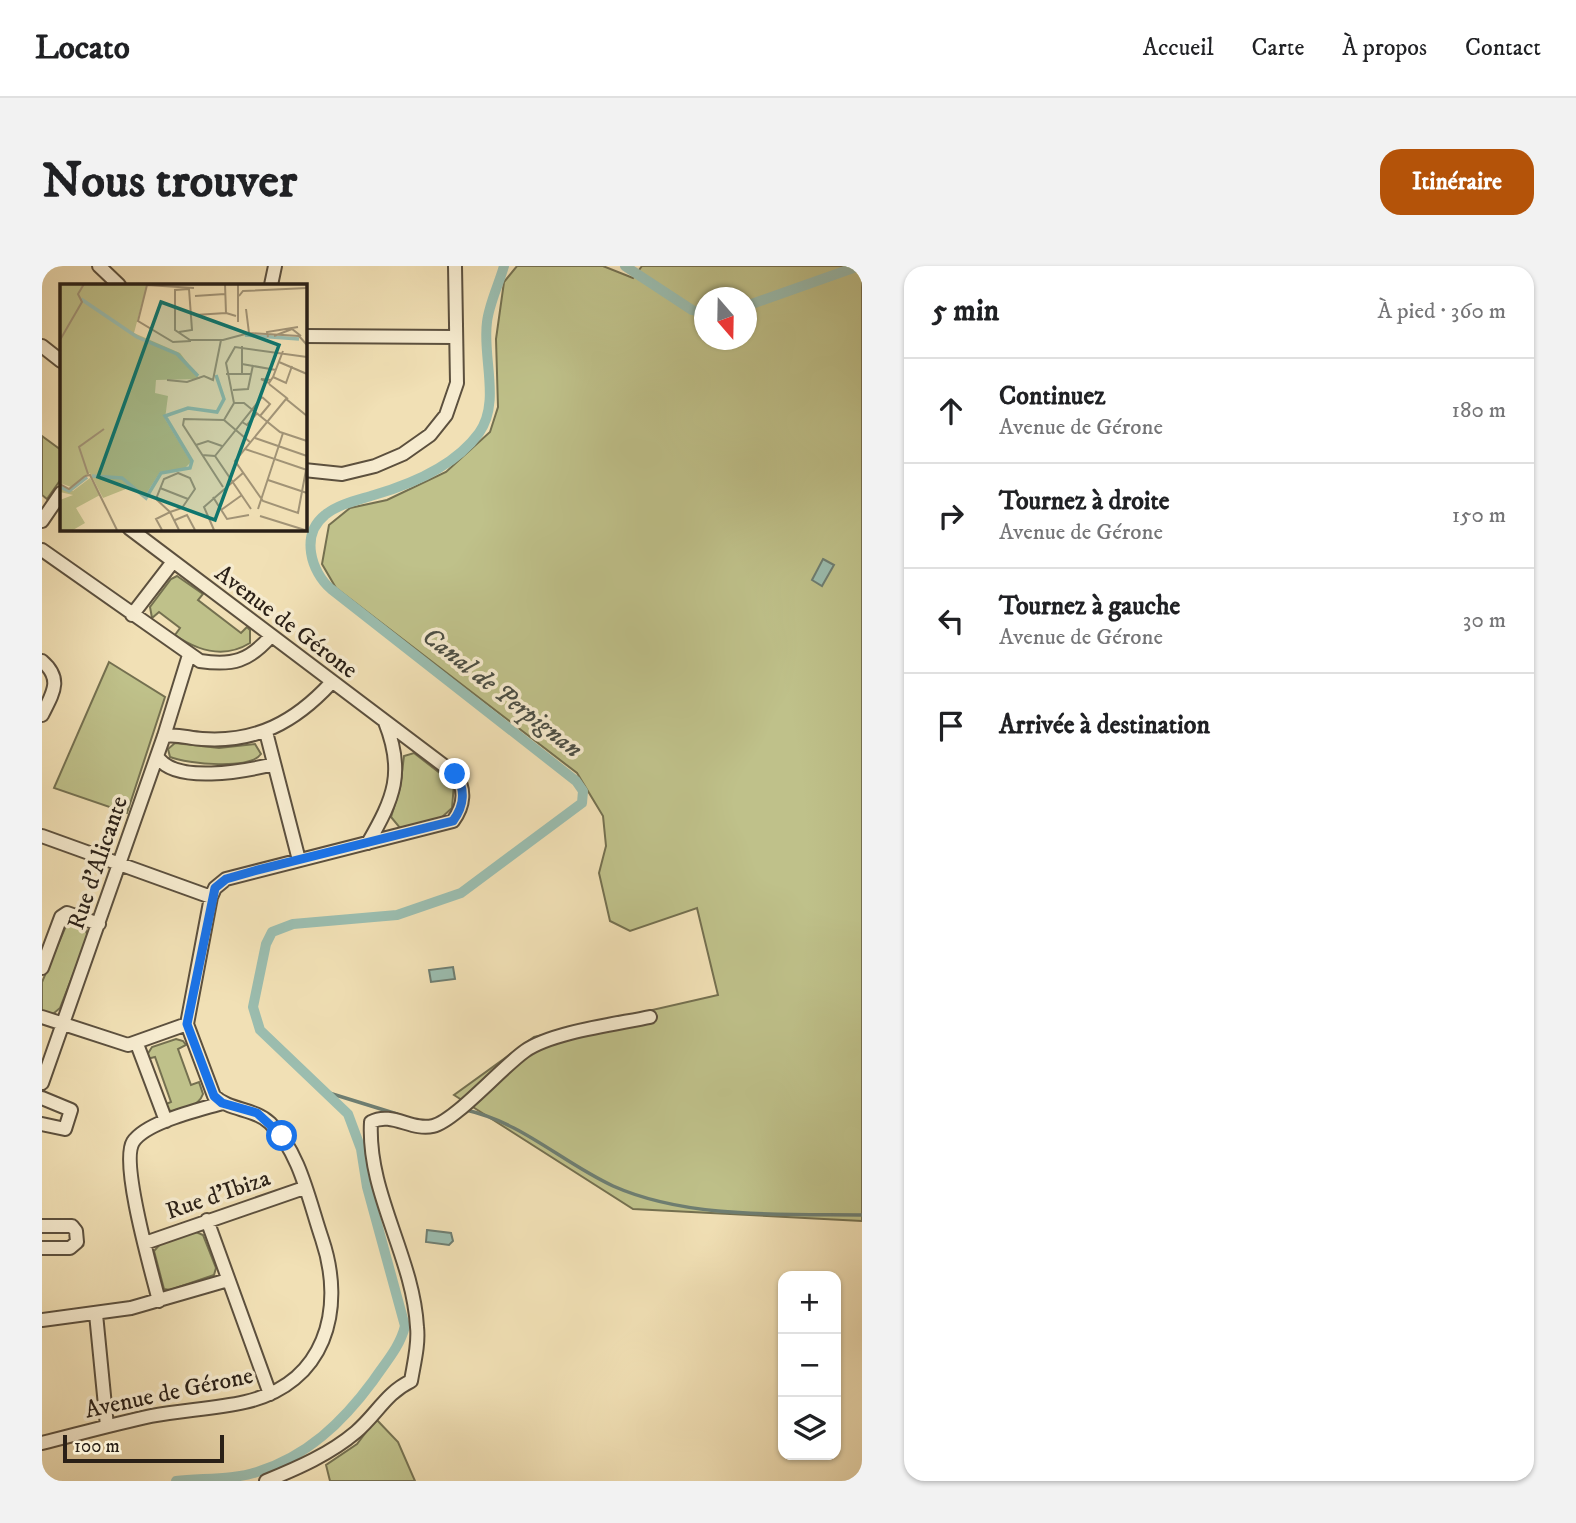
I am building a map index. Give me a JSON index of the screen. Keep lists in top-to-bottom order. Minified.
{"streets":{"street":["Avenue de Gérone","Rue d'Alicante","Rue d'Ibiza"]},"crossings":[["Avenue de Gérone","Rue d'Ibiza"]],"water":["Canal de Perpignan"],"scale_bar":"100 m","north":"bottom","page":{"header":"Locato","nav":["Accueil","Carte","À propos","Contact"],"buttons":"Itinéraire","title":"Nous trouver","heading":["5 min","À pied · 360 m"],"list":[["Continuez","Avenue de Gérone","180 m"],["Tournez à droite","Avenue de Gérone","150 m"],["Tournez à gauche","Avenue de Gérone","30 m"],"Arrivée à destination"],"map_buttons":["+","−"],"scale":"100 m"}}
